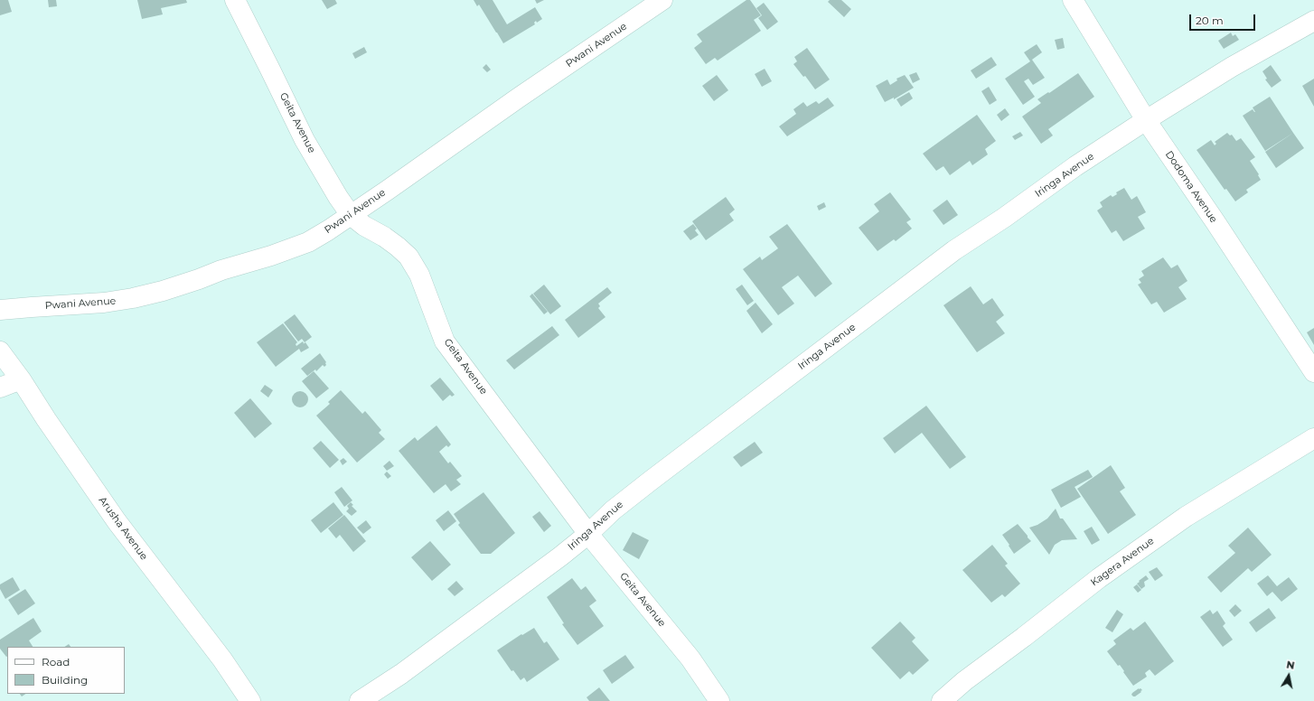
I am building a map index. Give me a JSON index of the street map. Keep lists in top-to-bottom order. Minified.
{"streets":{"street":["Pwani Avenue","Geita Avenue","Iringa Avenue","Dodoma Avenue","Arusha Avenue","Kagera Avenue"]},"crossings":[["Pwani Avenue","Geita Avenue"],["Geita Avenue","Iringa Avenue"],["Iringa Avenue","Dodoma Avenue"]],"legend":["Road","Building"],"scale_bar":"20 m","north":"top"}
